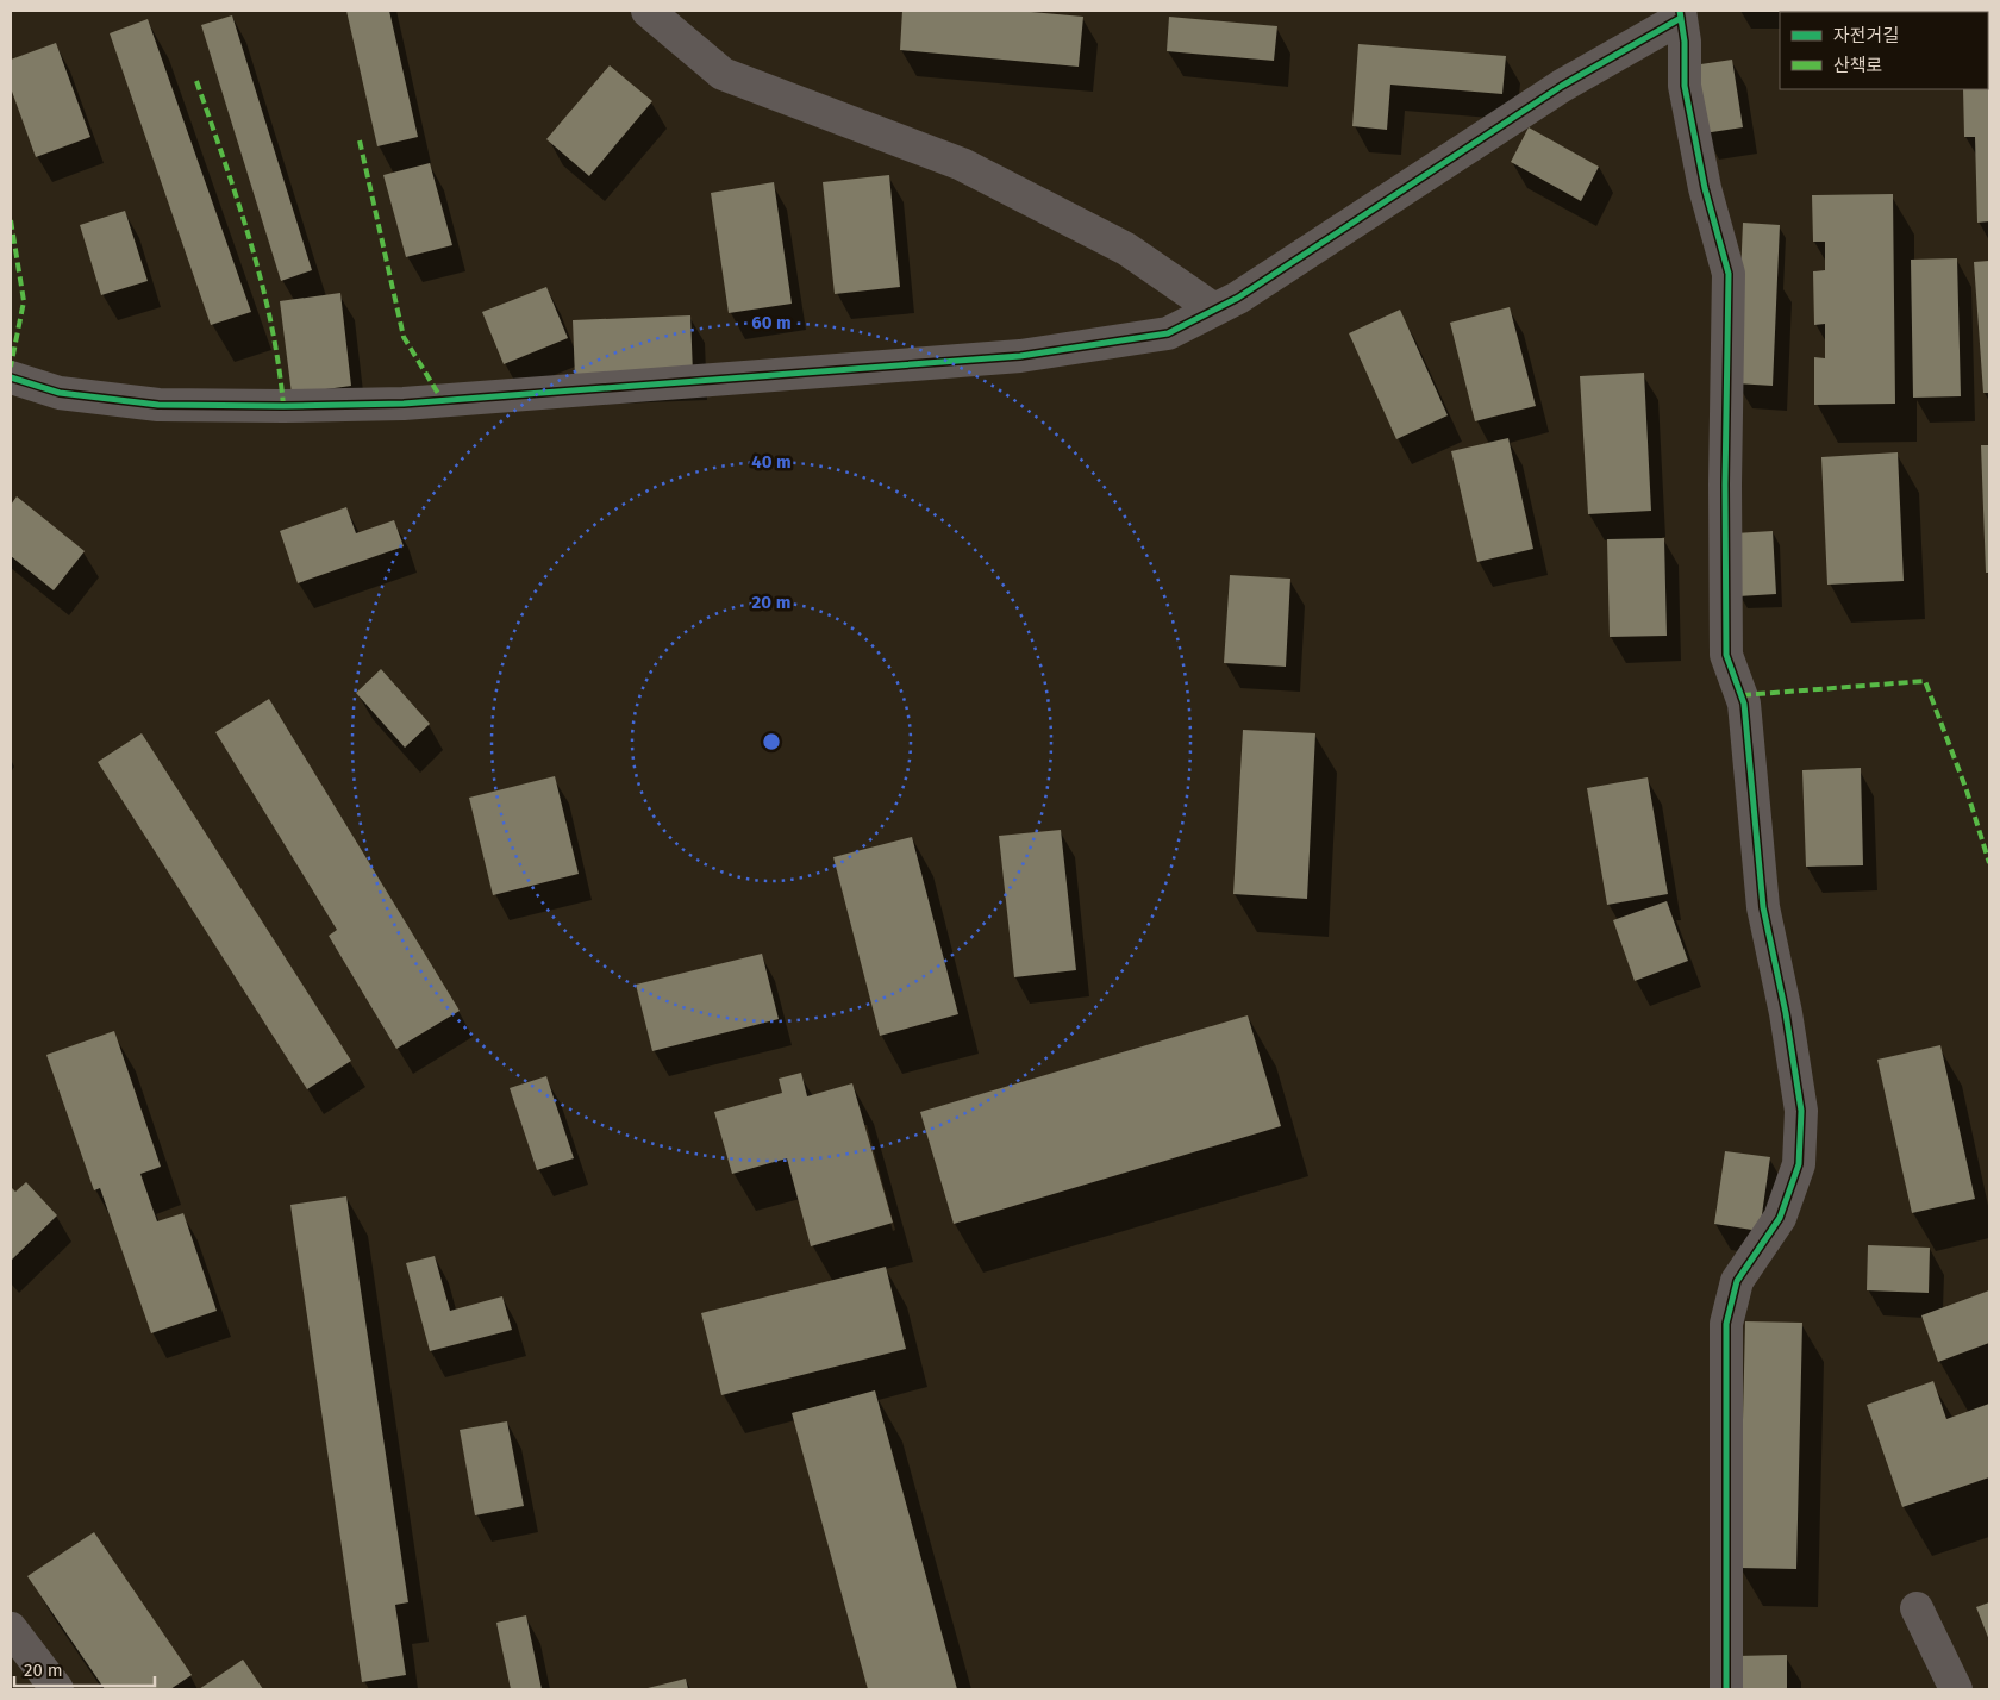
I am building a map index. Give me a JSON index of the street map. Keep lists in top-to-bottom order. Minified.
{"legend":["자전거길","산책로"],"scale_bar":"20 m","rings":["60 m","40 m","20 m"]}
